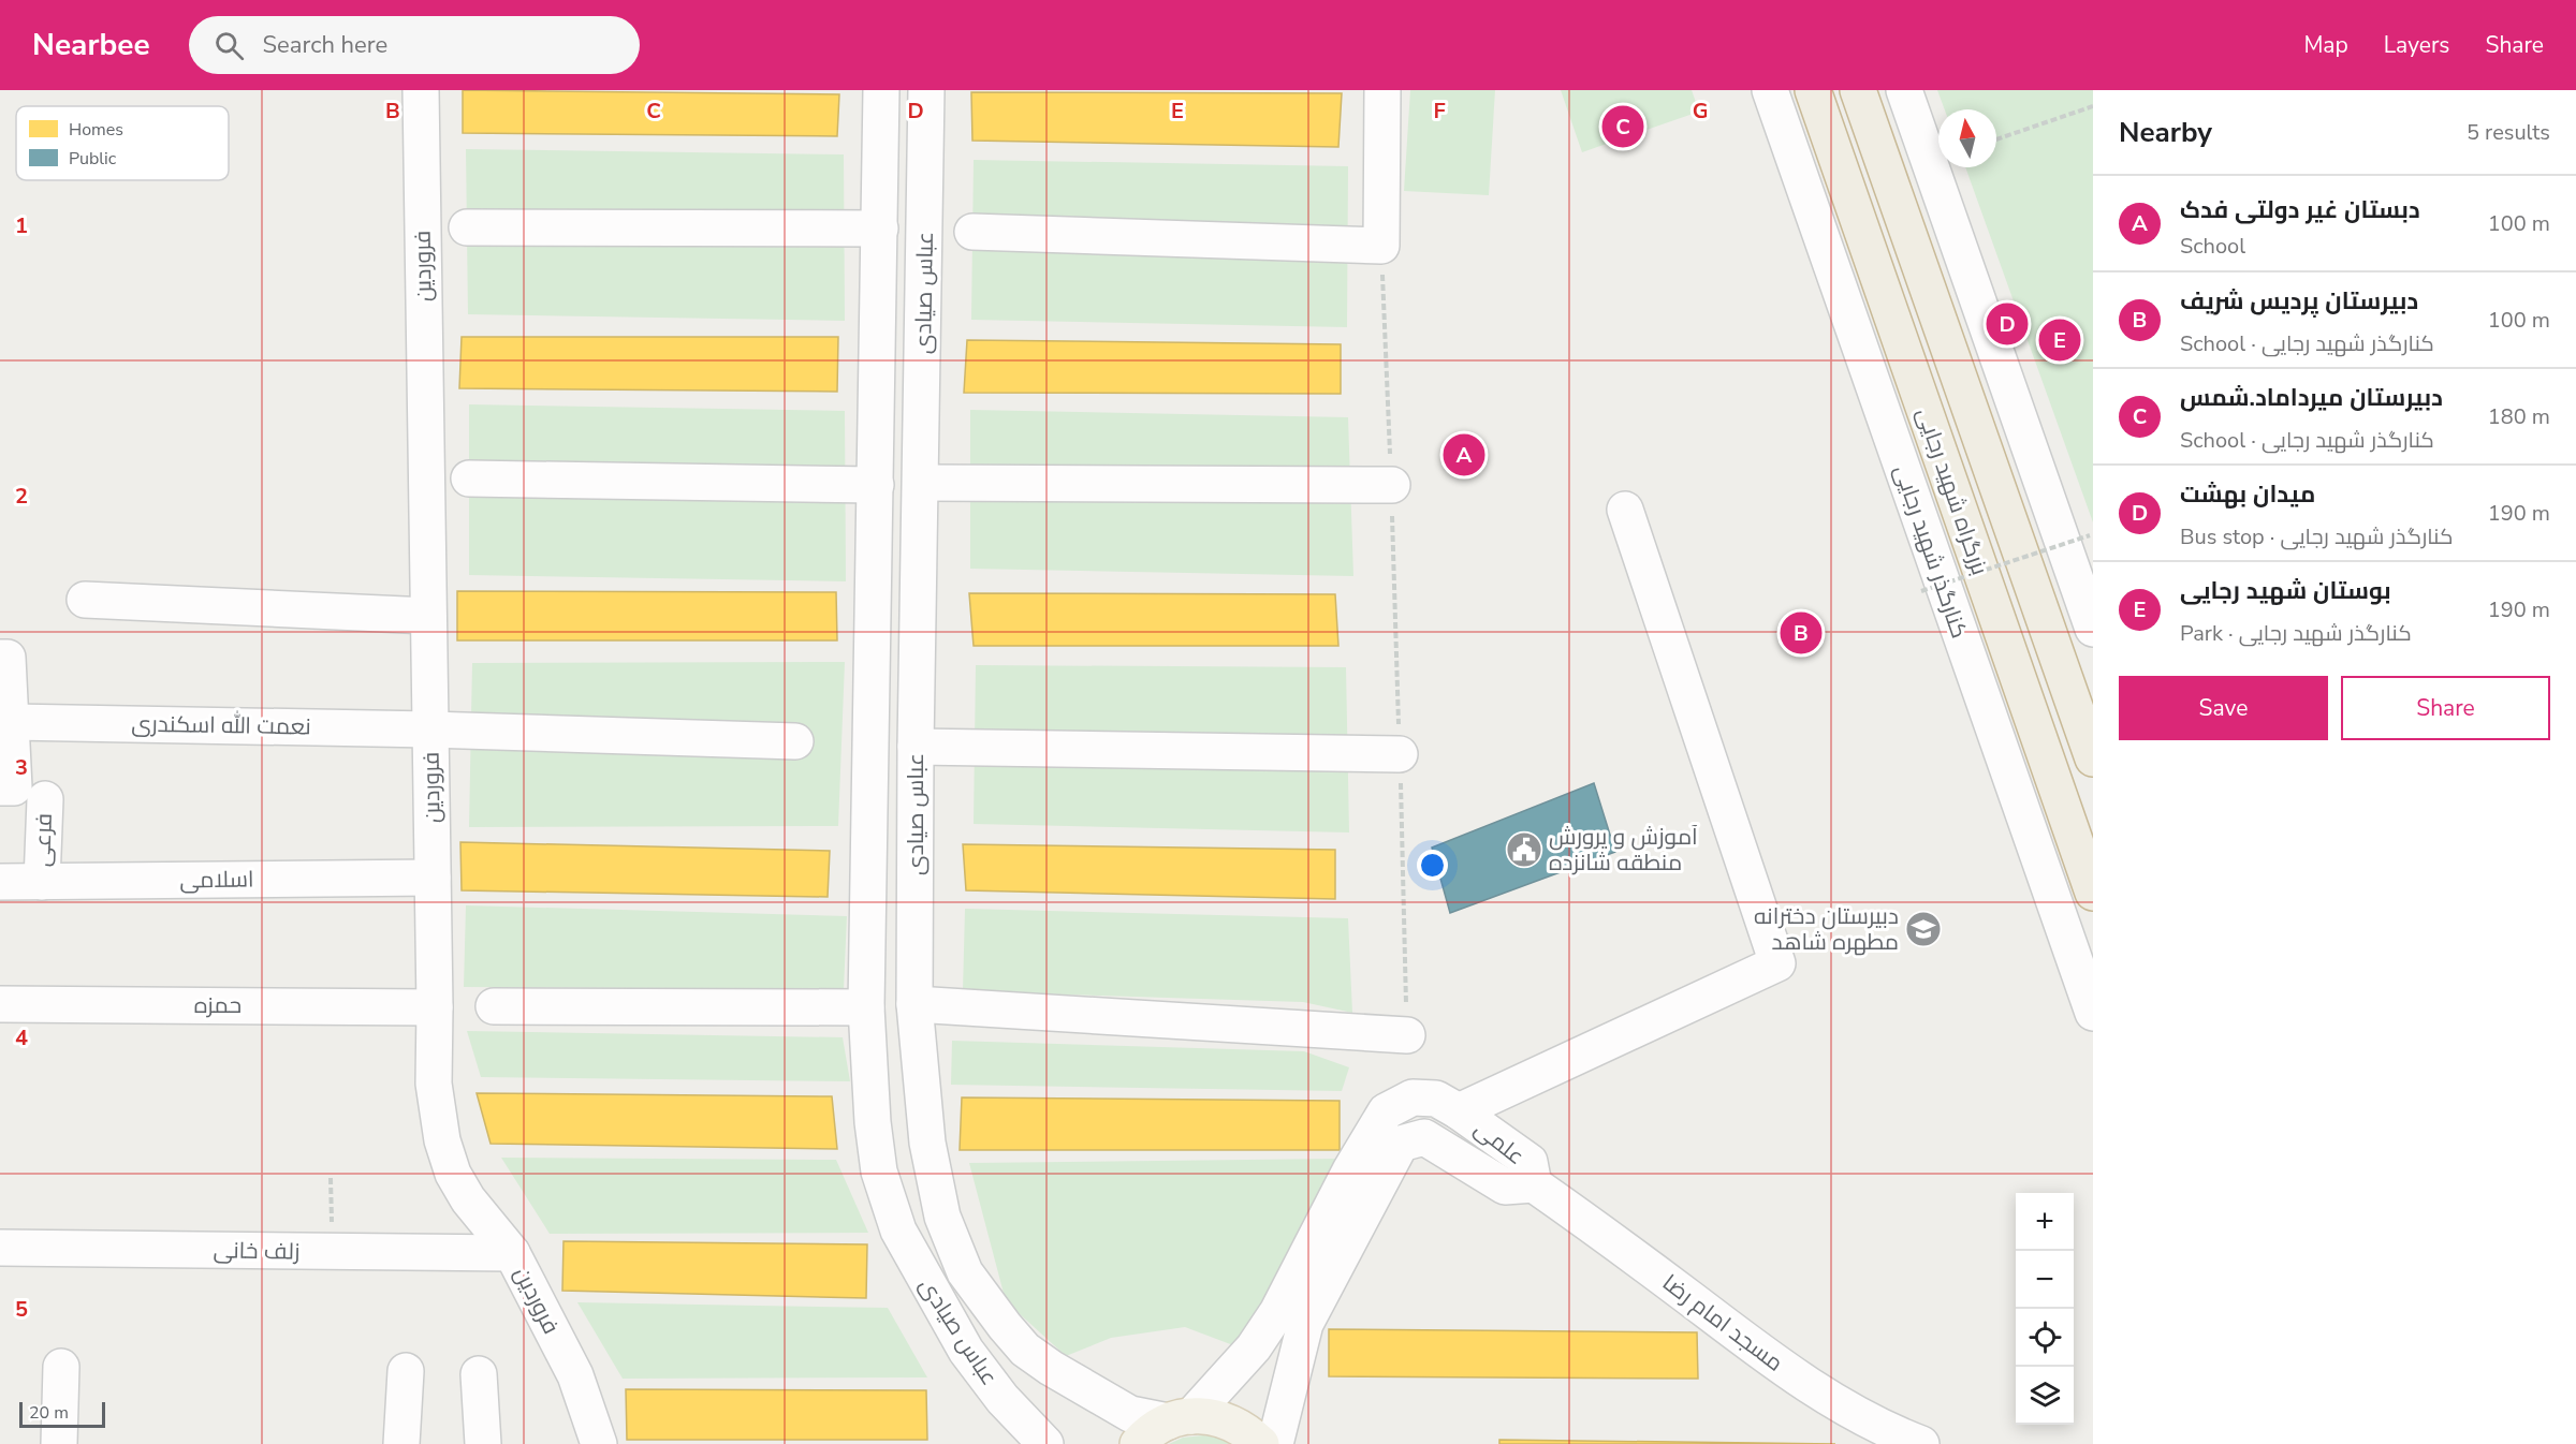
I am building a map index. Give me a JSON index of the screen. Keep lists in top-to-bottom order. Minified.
{"streets":{"highway":["بزرگراه شهید رجایی"],"street":["فروردین","عباس صیادی","کنارگذر شهید رجایی","نعمت الله اسکندری","فرعی","اسلامی","حمزه","علمی","زلف خانی","مسجد امام رضا"]},"crossings":[["فروردین","نعمت الله اسکندری"],["فروردین","اسلامی"],["فروردین","حمزه"],["فروردین","زلف خانی"],["نعمت الله اسکندری","فرعی"],["فرعی","اسلامی"],["علمی","مسجد امام رضا"]],"places":{"public building":["آموزش و پرورش منطقه شانزده"],"school or university":["دبیرستان دخترانه مطهره شاهد"]},"legend":["Homes","Public"],"scale_bar":"20 m","north":"top","page":{"header":"Nearbee","search":"Search here","nav":["Map","Layers","Share"],"heading":["Nearby","5 results"],"pins":["C","D","E","A","B"],"list":[{"mark":"A","name":"دبستان غیر دولتی فدک","note":"School","value":"100 m"},{"mark":"B","name":"دبیرستان پردیس شریف","note":"School · کنارگذر شهید رجایی","value":"100 m"},{"mark":"C","name":"دبیرستان میرداماد.شمس","note":"School · کنارگذر شهید رجایی","value":"180 m"},{"mark":"D","name":"میدان بهشت","note":"Bus stop · کنارگذر شهید رجایی","value":"190 m"},{"mark":"E","name":"بوستان شهید رجایی","note":"Park · کنارگذر شهید رجایی","value":"190 m"}],"buttons":["Save","Share"],"map_buttons":["+","−"],"scale":"20 m"},"grid":{"columns":["B","C","D","E","F","G"],"rows":["1","2","3","4","5"]}}
